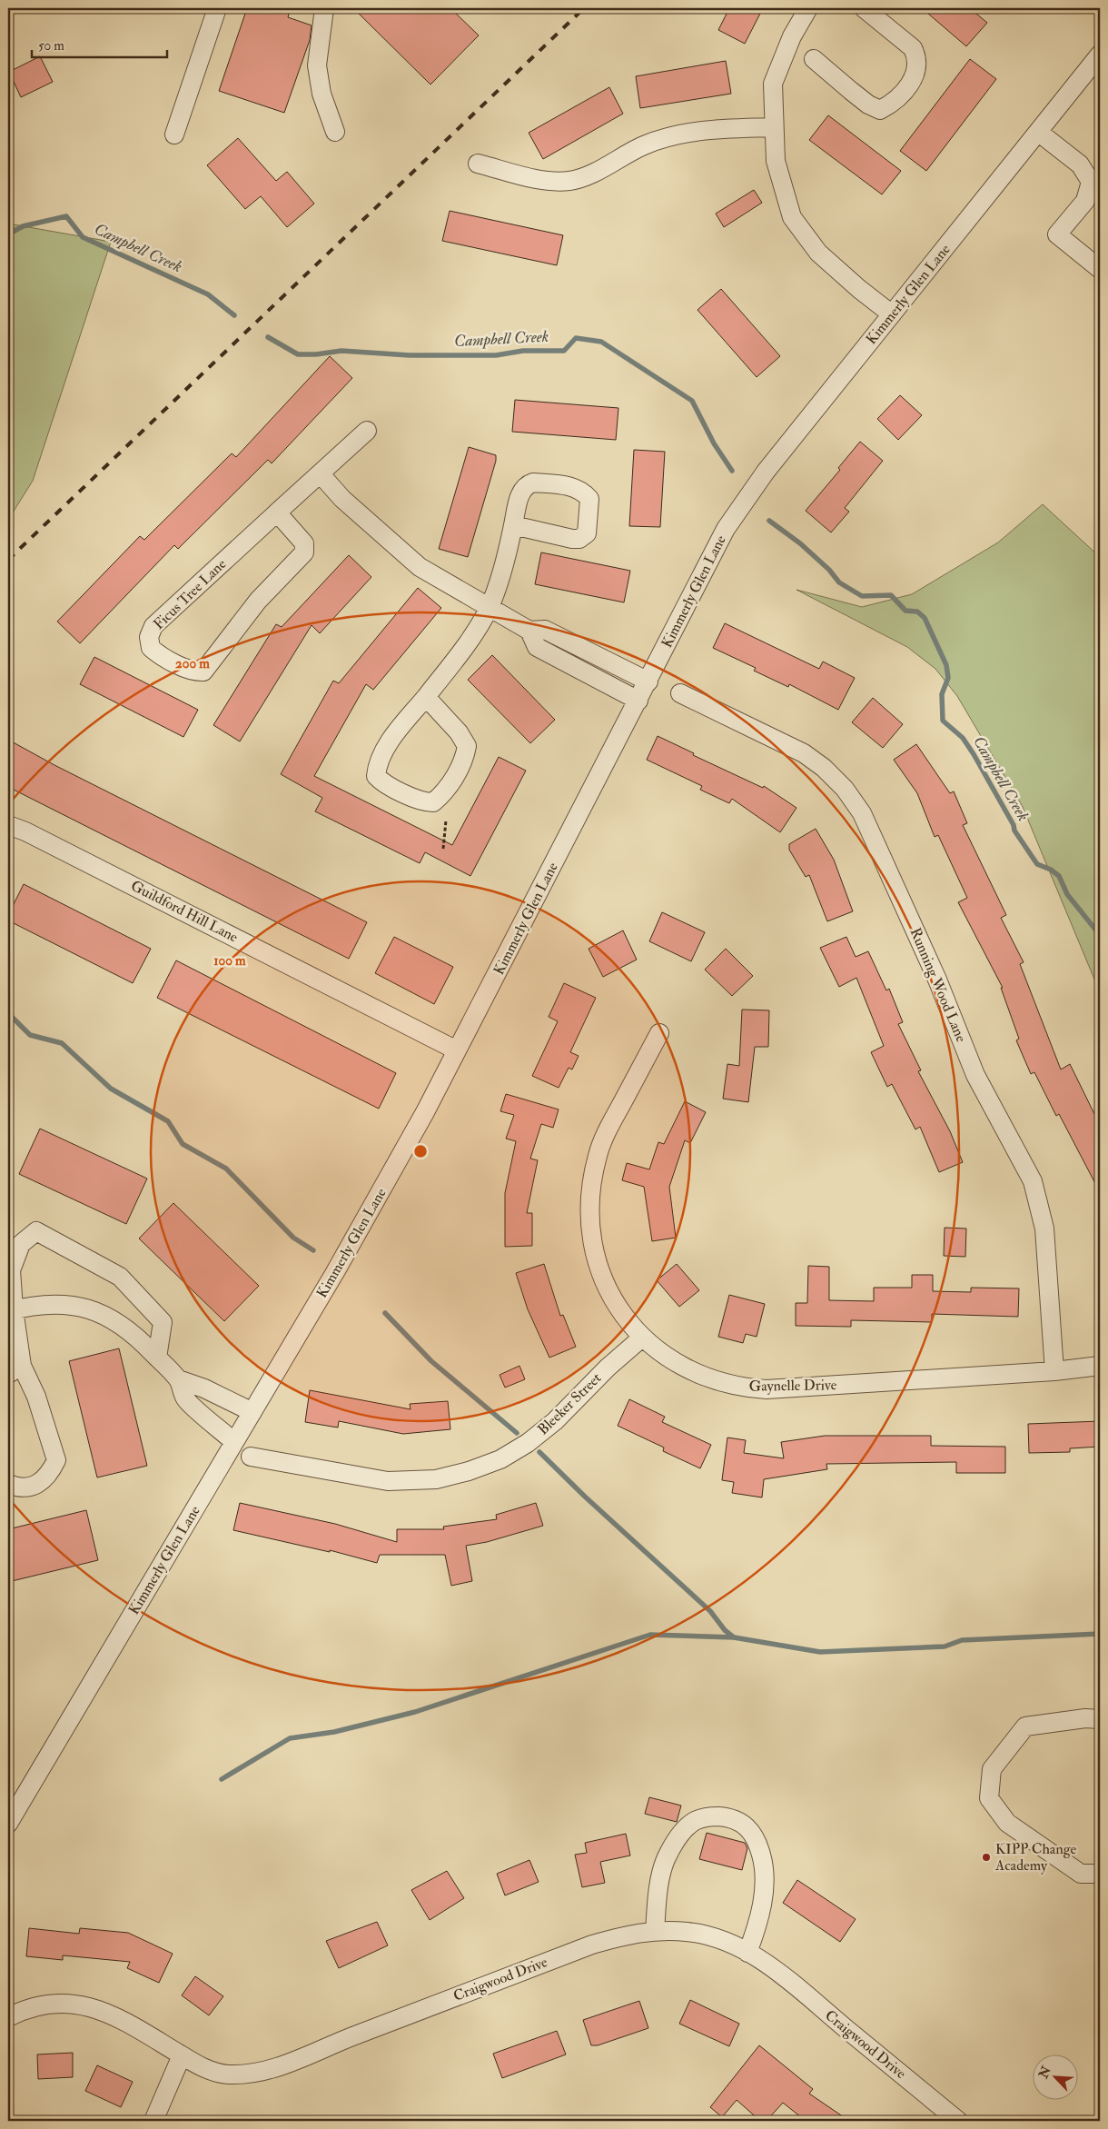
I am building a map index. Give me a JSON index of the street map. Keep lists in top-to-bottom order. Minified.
{"streets":{"street":["Kimmerly Glen Lane","Ficus Tree Lane","Guildford Hill Lane","Running Wood Lane","Gaynelle Drive","Bleeker Street","Craigwood Drive"]},"crossings":[["Kimmerly Glen Lane","Guildford Hill Lane"],["Running Wood Lane","Gaynelle Drive"],["Gaynelle Drive","Bleeker Street"]],"water":["Campbell Creek"],"places":["KIPP Change Academy"],"scale_bar":"50 m","north":"top left","rings":["200 m","100 m"]}
